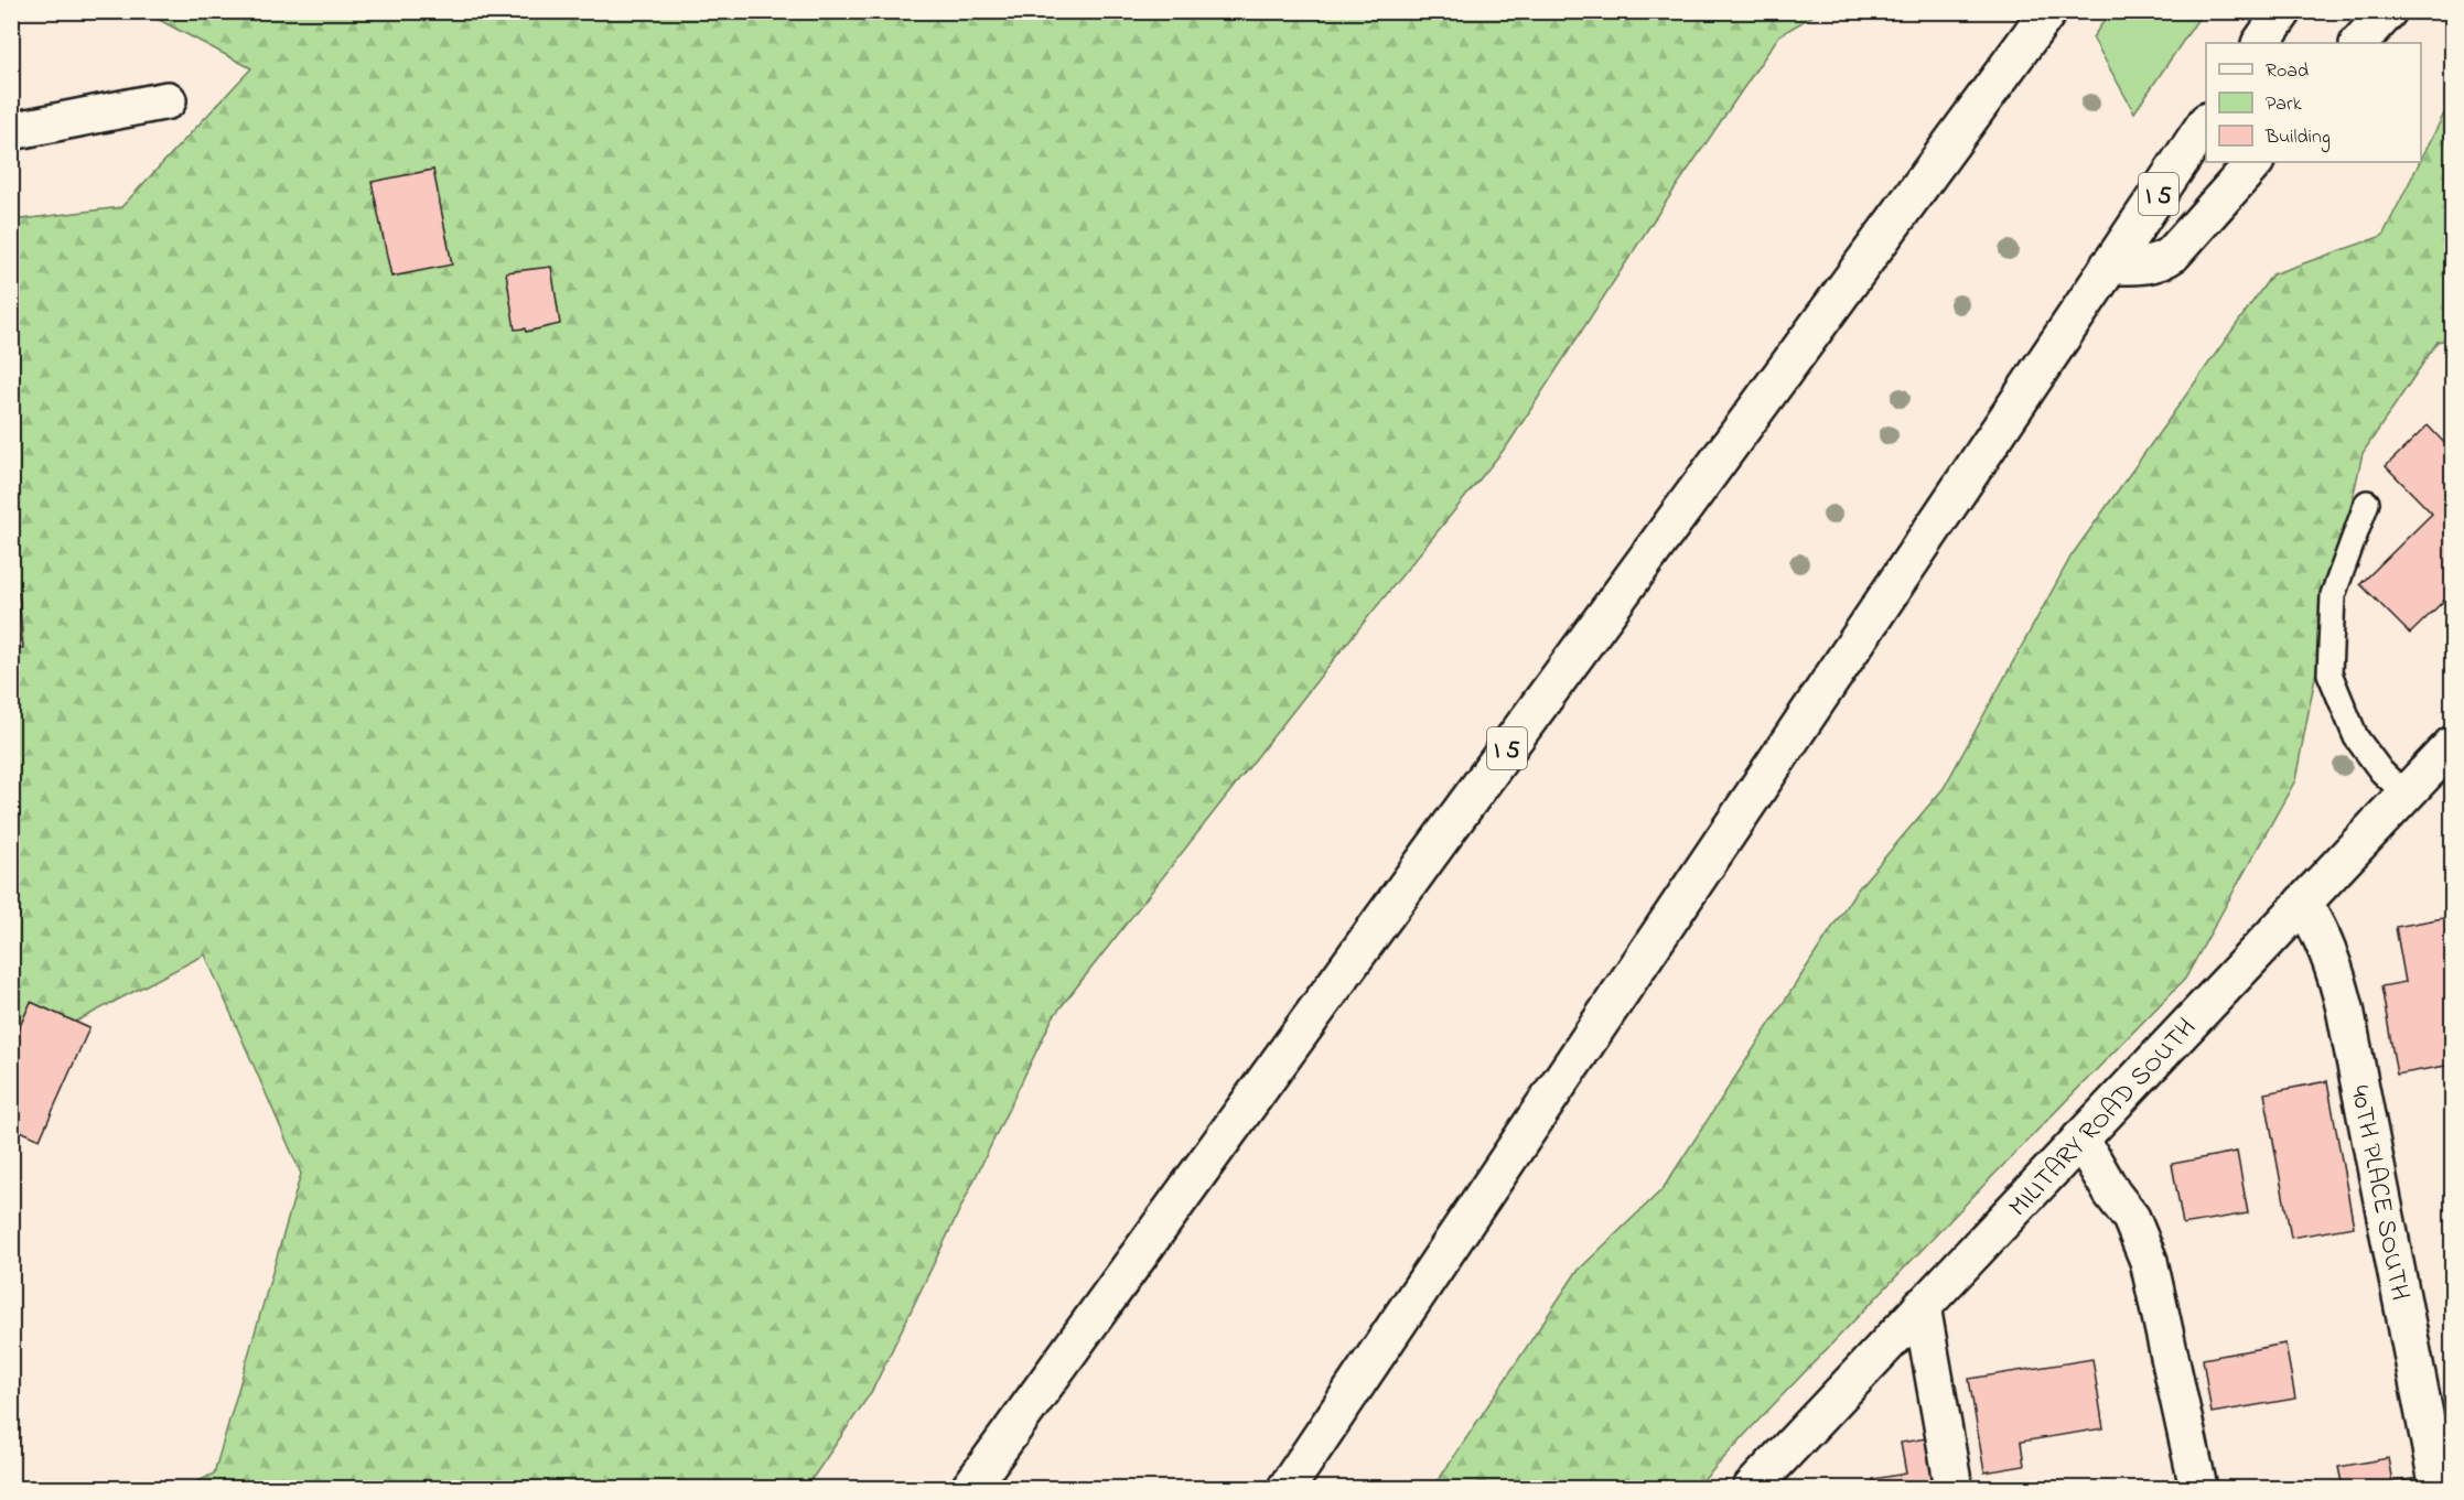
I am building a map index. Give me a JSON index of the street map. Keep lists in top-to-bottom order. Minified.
{"streets":{"main road":["I 5","MILITARY ROAD SOUTH","40TH PLACE SOUTH"]},"crossings":[["MILITARY ROAD SOUTH","40TH PLACE SOUTH"]],"legend":["Road","Park","Building"]}
